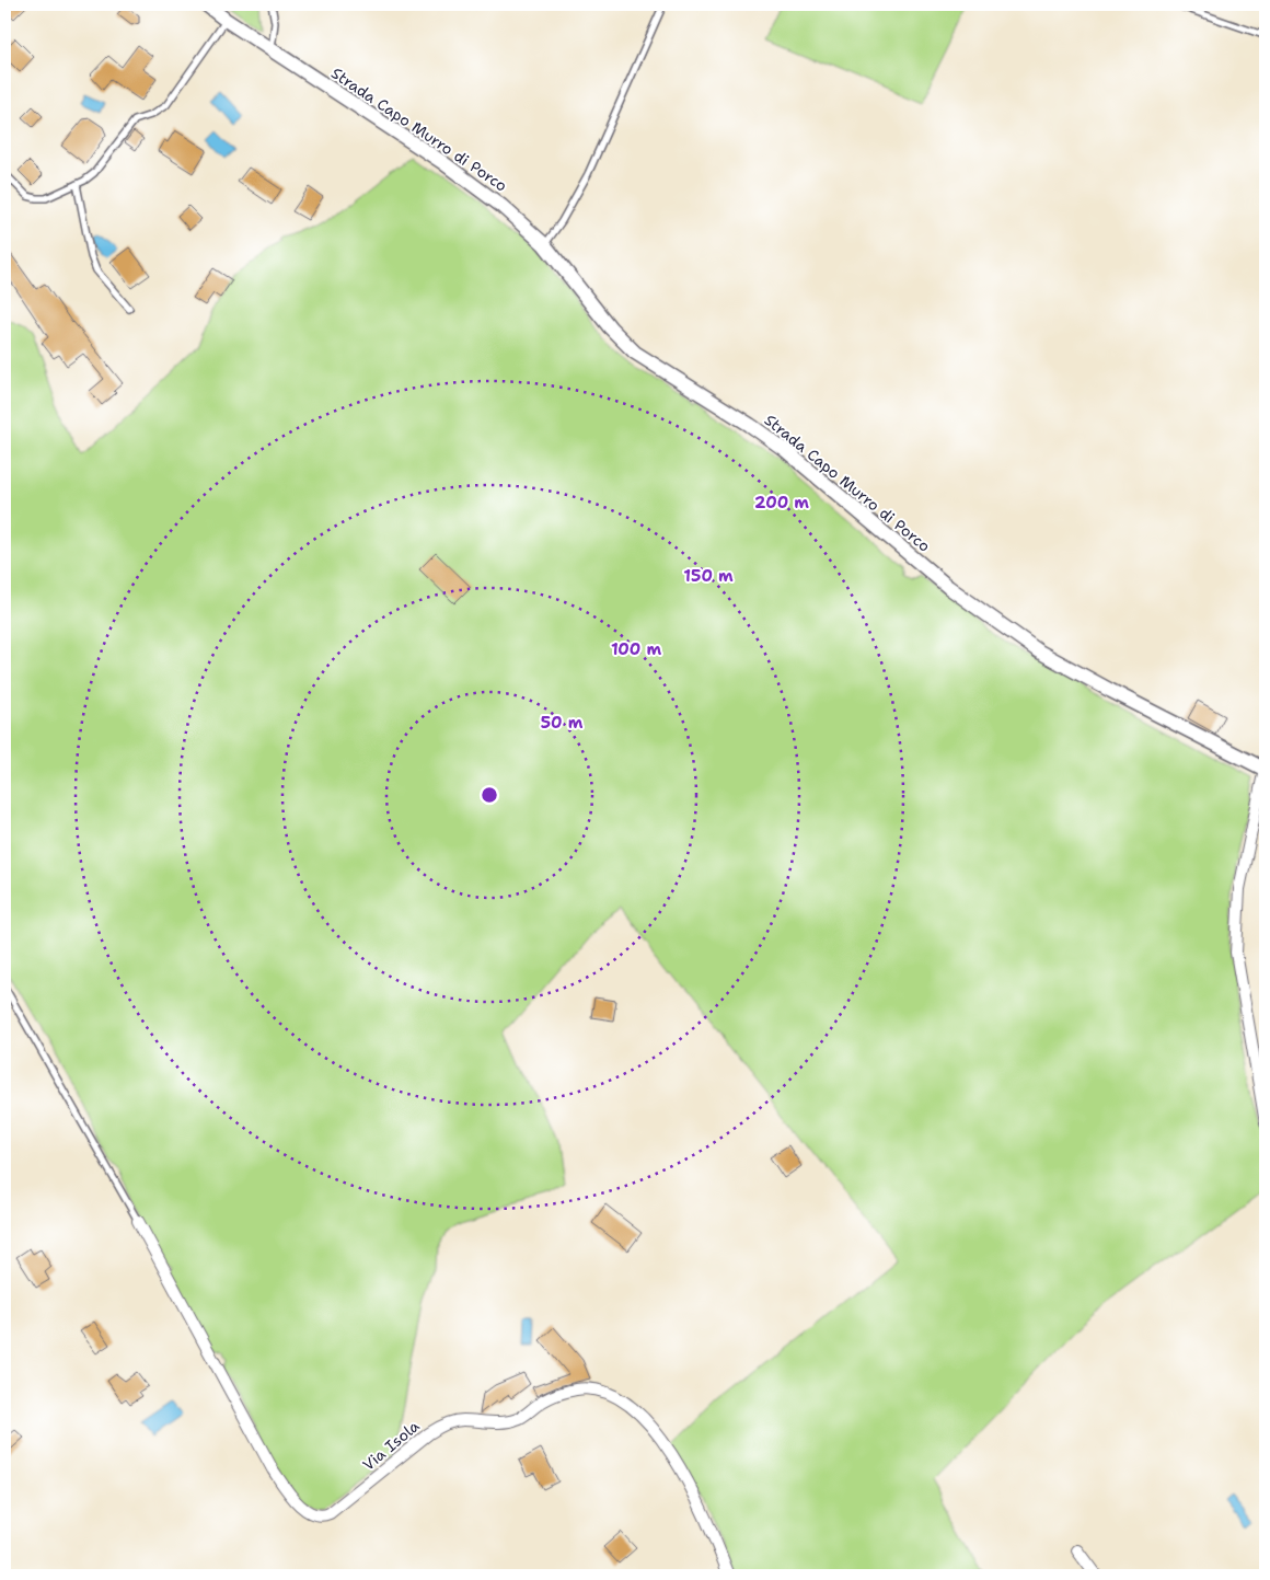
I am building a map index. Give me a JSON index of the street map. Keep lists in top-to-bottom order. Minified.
{"streets":{"street":["Strada Capo Murro di Porco","Via Isola"]},"rings":["200 m","150 m","100 m","50 m"]}
